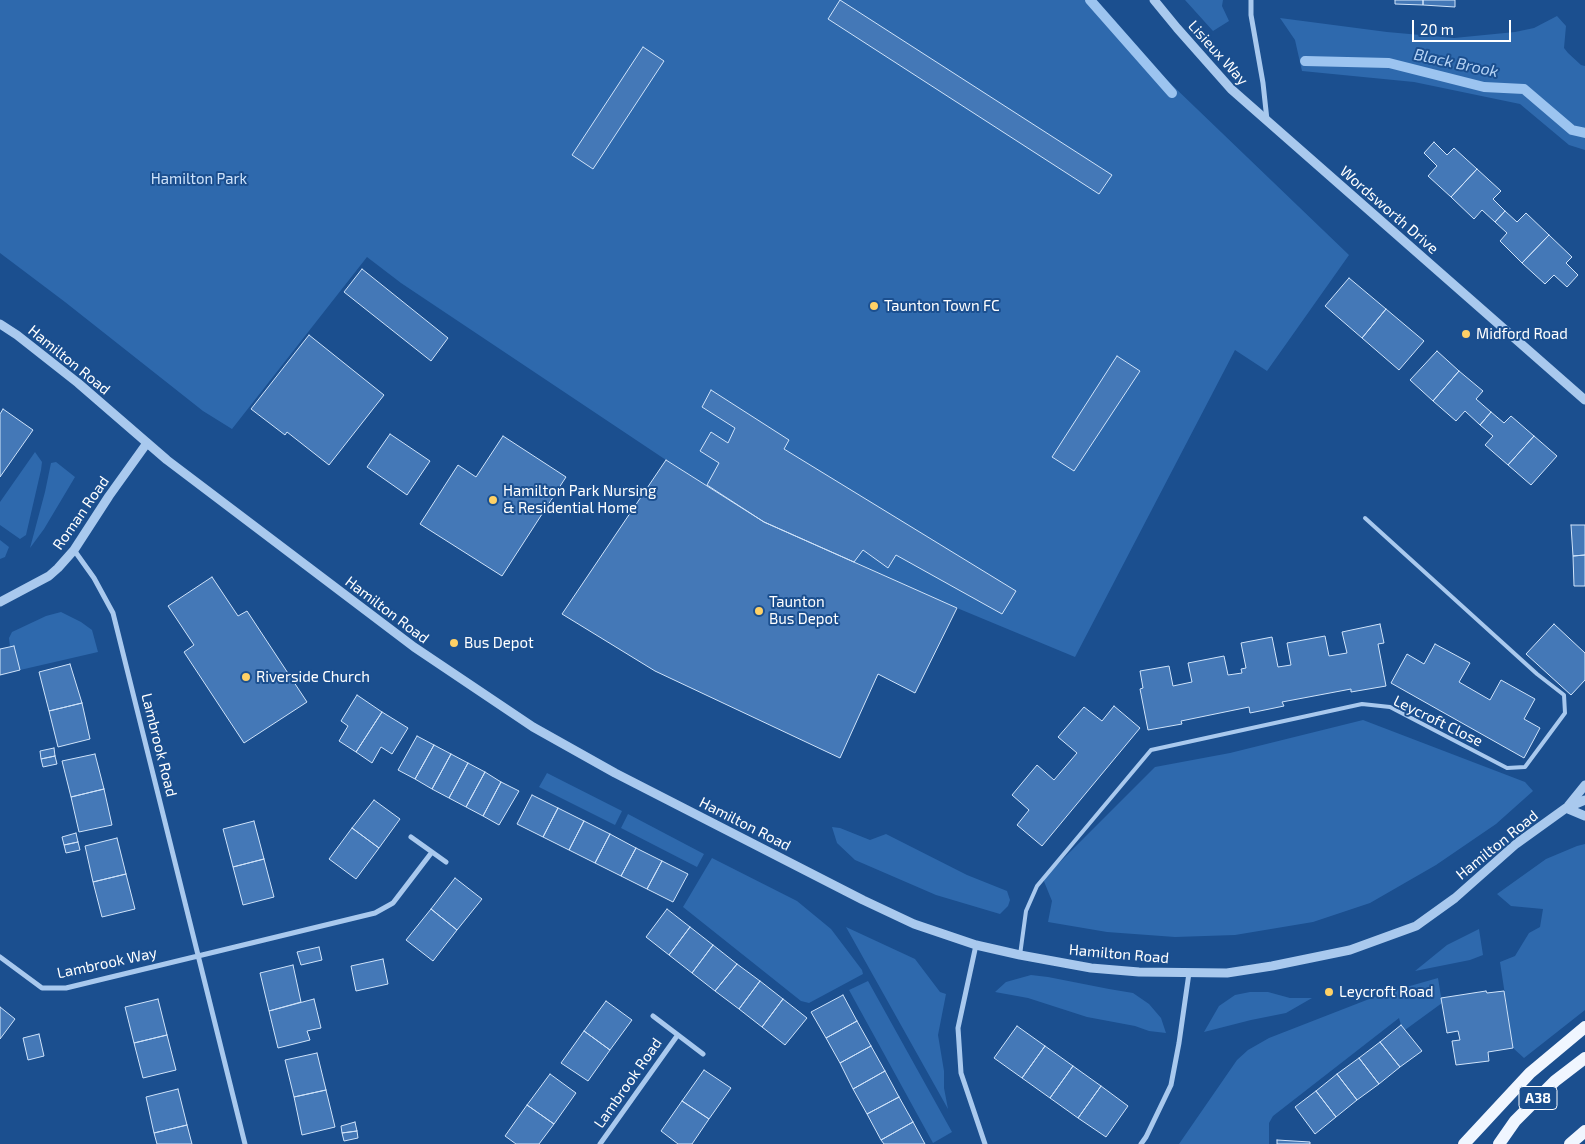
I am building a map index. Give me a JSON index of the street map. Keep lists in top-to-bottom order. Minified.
{"streets":{"main road":["A38"],"street":["Lisieux Way","Wordsworth Drive","Hamilton Road","Roman Road","Lambrook Road","Lambrook Way"],"lane":["Leycroft Close"]},"crossings":[["Lisieux Way","Wordsworth Drive"],["Hamilton Road","Roman Road"],["Hamilton Road","Leycroft Close"],["Roman Road","Lambrook Road"],["Lambrook Road","Lambrook Way"]],"water":["Black Brook"],"parks":["Hamilton Park"],"places":["Taunton Town FC","Midford Road","Hamilton Park Nursing & Residential Home","Taunton Bus Depot","Bus Depot","Riverside Church","Leycroft Road"],"scale_bar":"20 m"}
